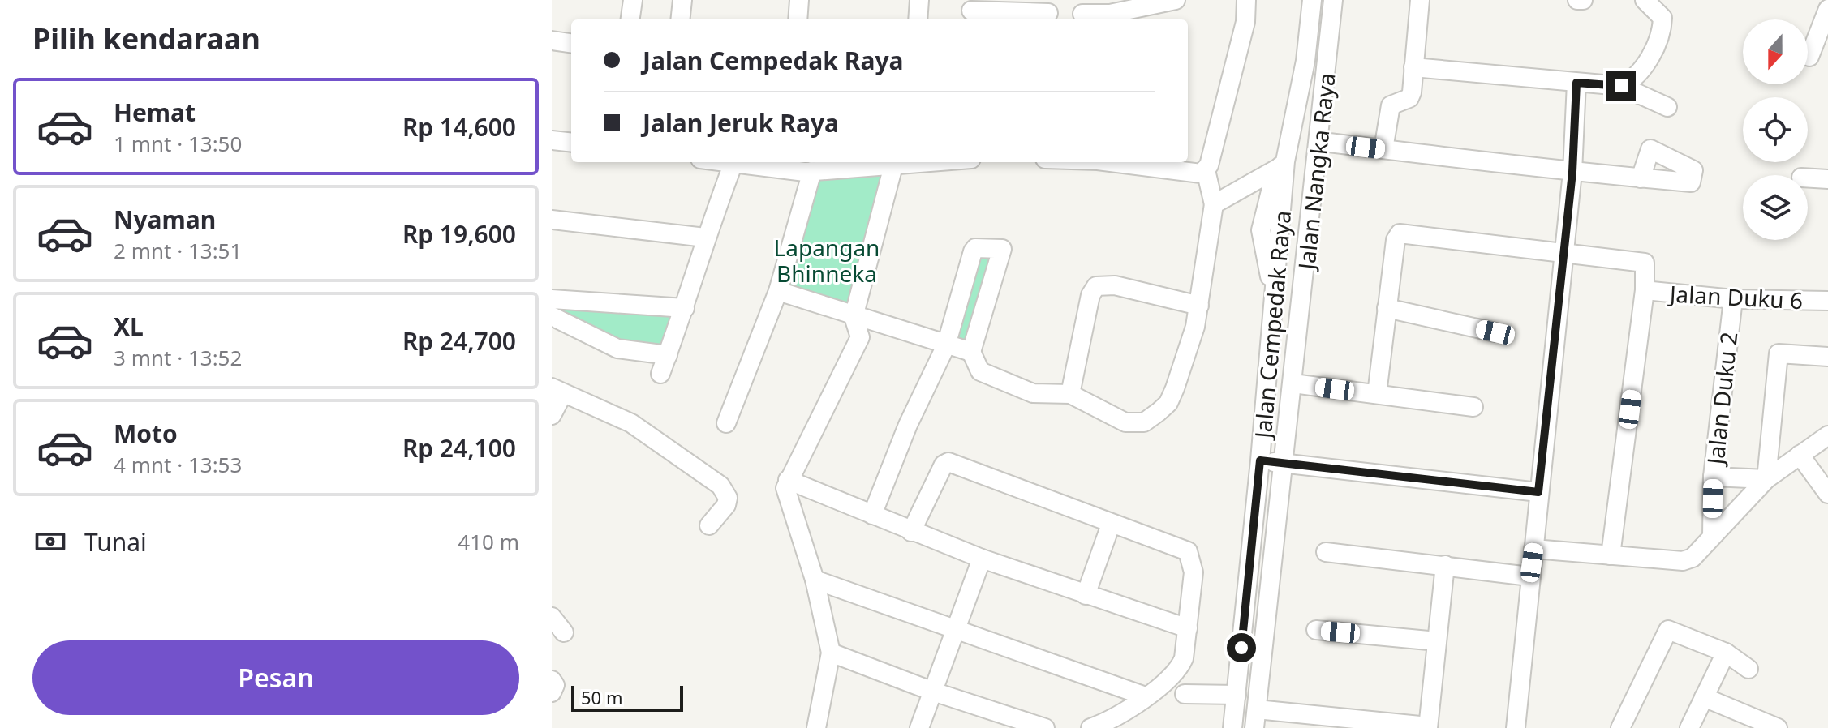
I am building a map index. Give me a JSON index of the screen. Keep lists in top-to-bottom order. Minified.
{"streets":{"street":["Jalan Nangka Raya","Jalan Duku 6","Jalan Cempedak Raya","Jalan Duku 2"]},"crossings":[["Jalan Duku 6","Jalan Duku 2"]],"parks":["Lapangan Bhinneka"],"scale_bar":"50 m","north":"bottom","page":{"heading":"Pilih kendaraan","banner":["Jalan Cempedak Raya","Jalan Jeruk Raya"],"list":[{"name":"Hemat","note":"1 mnt · 13:50","value":"Rp 14,600"},{"name":"Nyaman","note":"2 mnt · 13:51","value":"Rp 19,600"},{"name":"XL","note":"3 mnt · 13:52","value":"Rp 24,700"},{"name":"Moto","note":"4 mnt · 13:53","value":"Rp 24,100"}],"pay":["Tunai","410 m"],"buttons":"Pesan","scale":"50 m"}}
